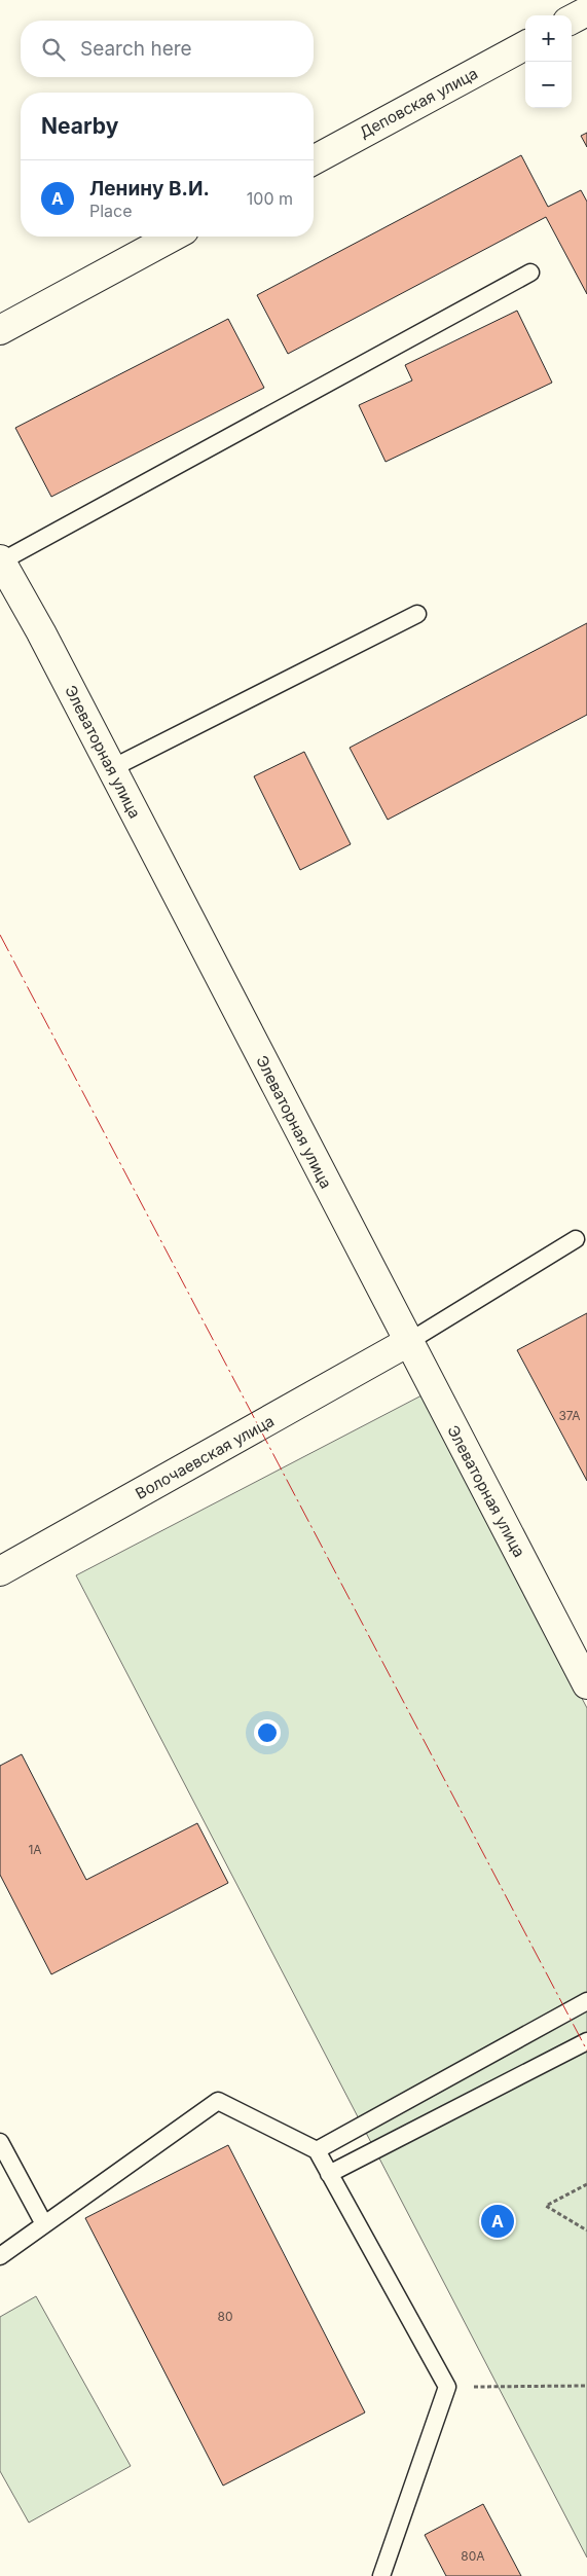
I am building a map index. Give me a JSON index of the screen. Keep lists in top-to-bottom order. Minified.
{"streets":{"main road":["Деповская улица","Элеваторная улица","Волочаевская улица"]},"crossings":[["Элеваторная улица","Волочаевская улица"]],"house_numbers":["37А","1А","80","80А"],"page":{"map_buttons":["+","−"],"search":"Search here","heading":"Nearby","list":[{"mark":"A","name":"Ленину В.И.","note":"Place","value":"100 m"}],"pins":"A"}}
